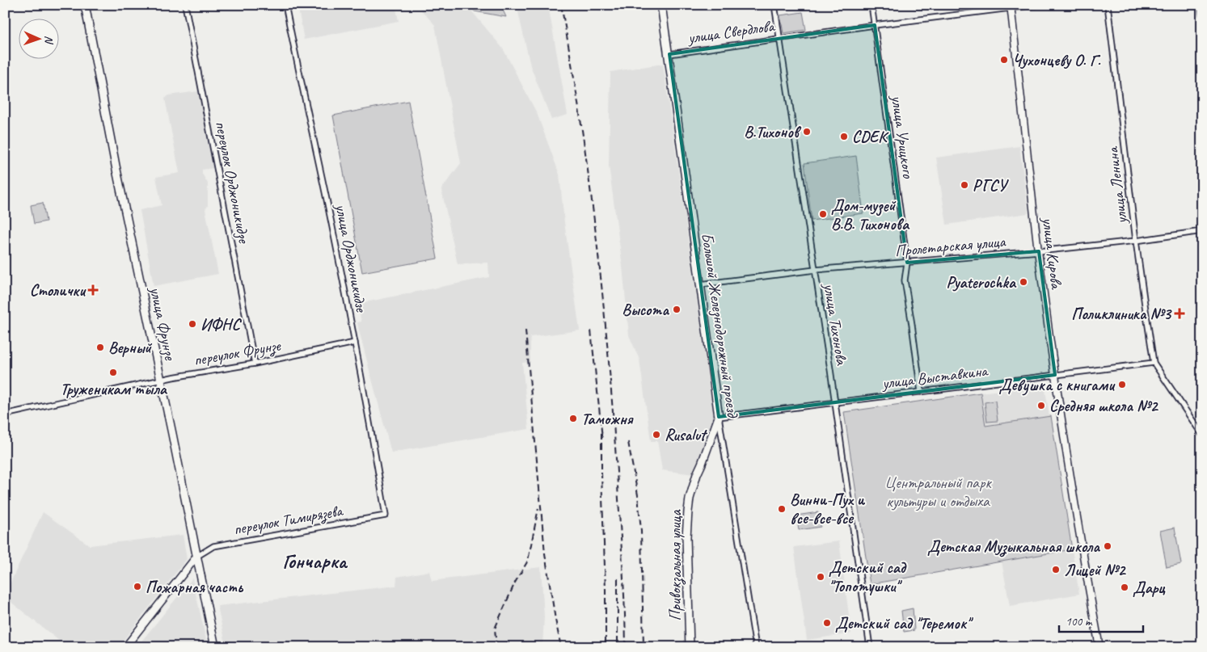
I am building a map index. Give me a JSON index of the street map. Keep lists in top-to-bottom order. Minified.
{"streets":{"main road":["улица Фрунзе","Большой Железнодорожный проезд","Привокзальная улица"],"street":["улица Свердлова","улица Урицкого","переулок Орджоникидзе","улица Ленина","Пролетарская улица","улица Кирова","улица Орджоникидзе","улица Тихонова","переулок Фрунзе","улица Выставкина","переулок Тимирязева"]},"crossings":[["улица Свердлова","улица Урицкого"],["улица Свердлова","улица Кирова"],["улица Свердлова","улица Тихонова"],["улица Свердлова","Большой Железнодорожный проезд"],["улица Урицкого","Пролетарская улица"],["улица Урицкого","улица Выставкина"],["переулок Орджоникидзе","переулок Фрунзе"],["улица Ленина","Пролетарская улица"],["улица Ленина","улица Выставкина"],["Пролетарская улица","улица Кирова"],["Пролетарская улица","улица Тихонова"],["Пролетарская улица","Большой Железнодорожный проезд"],["улица Кирова","улица Выставкина"],["улица Орджоникидзе","переулок Фрунзе"],["улица Орджоникидзе","переулок Тимирязева"],["улица Фрунзе","переулок Фрунзе"],["улица Фрунзе","переулок Тимирязева"],["улица Тихонова","улица Выставкина"],["Большой Железнодорожный проезд","улица Выставкина"],["Большой Железнодорожный проезд","Привокзальная улица"],["улица Выставкина","Привокзальная улица"]],"districts":["Гончарка"],"parks":["Центральный парк культуры и отдыха"],"places":{"other":["Чухонцеву О. Г.","В.Тихонов","CDEK","РГСУ","Дом-музей В.В. Тихонова","Pyaterochka","Высота","ИФНС","Верный","Труженикам тыла","Девушка с книгами","Средняя школа №2","Таможня","Rusalut","Винни-Пух и все-все-все","Детская Музыкальная школа","Лицей №2","Детский сад \"Топотушки\"","Пожарная часть","Дарц","Детский сад \"Теремок\""],"health":["Столички","Поликлиника №3"]},"scale_bar":"100 m","north":"right"}
